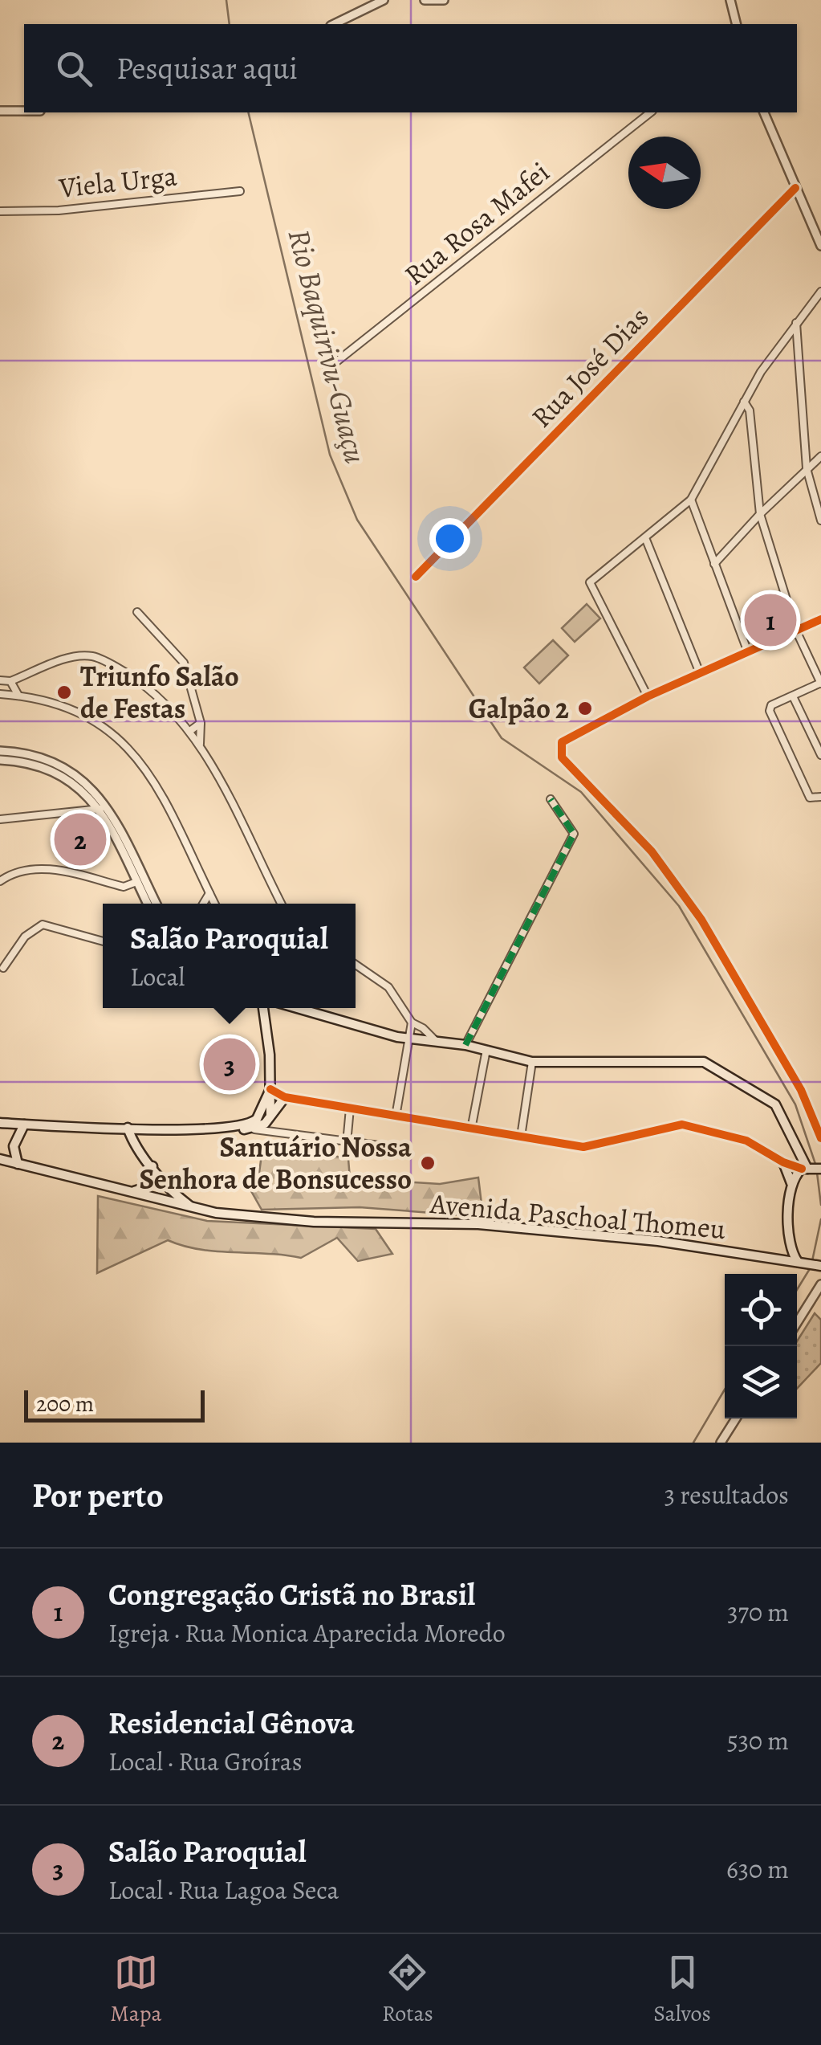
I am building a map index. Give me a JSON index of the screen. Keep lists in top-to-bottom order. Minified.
{"streets":{"main road":["Avenida Paschoal Thomeu"],"street":["Viela Urga","Rua Rosa Mafei","Rua José Dias"]},"water":["Rio Baquirivu-Guaçu"],"places":["Triunfo Salão de Festas","Galpão 2","Santuário Nossa Senhora de Bonsucesso"],"scale_bar":"200 m","north":"left","page":{"search":"Pesquisar aqui","pins":["1","2","3"],"popup":["Salão Paroquial","Local"],"scale":"200 m","heading":["Por perto","3 resultados"],"list":[{"mark":"1","name":"Congregação Cristã no Brasil","note":"Igreja · Rua Monica Aparecida Moredo","value":"370 m"},{"mark":"2","name":"Residencial Gênova","note":"Local · Rua Groíras","value":"530 m"},{"mark":"3","name":"Salão Paroquial","note":"Local · Rua Lagoa Seca","value":"630 m"}],"nav":["Mapa","Rotas","Salvos"]}}
